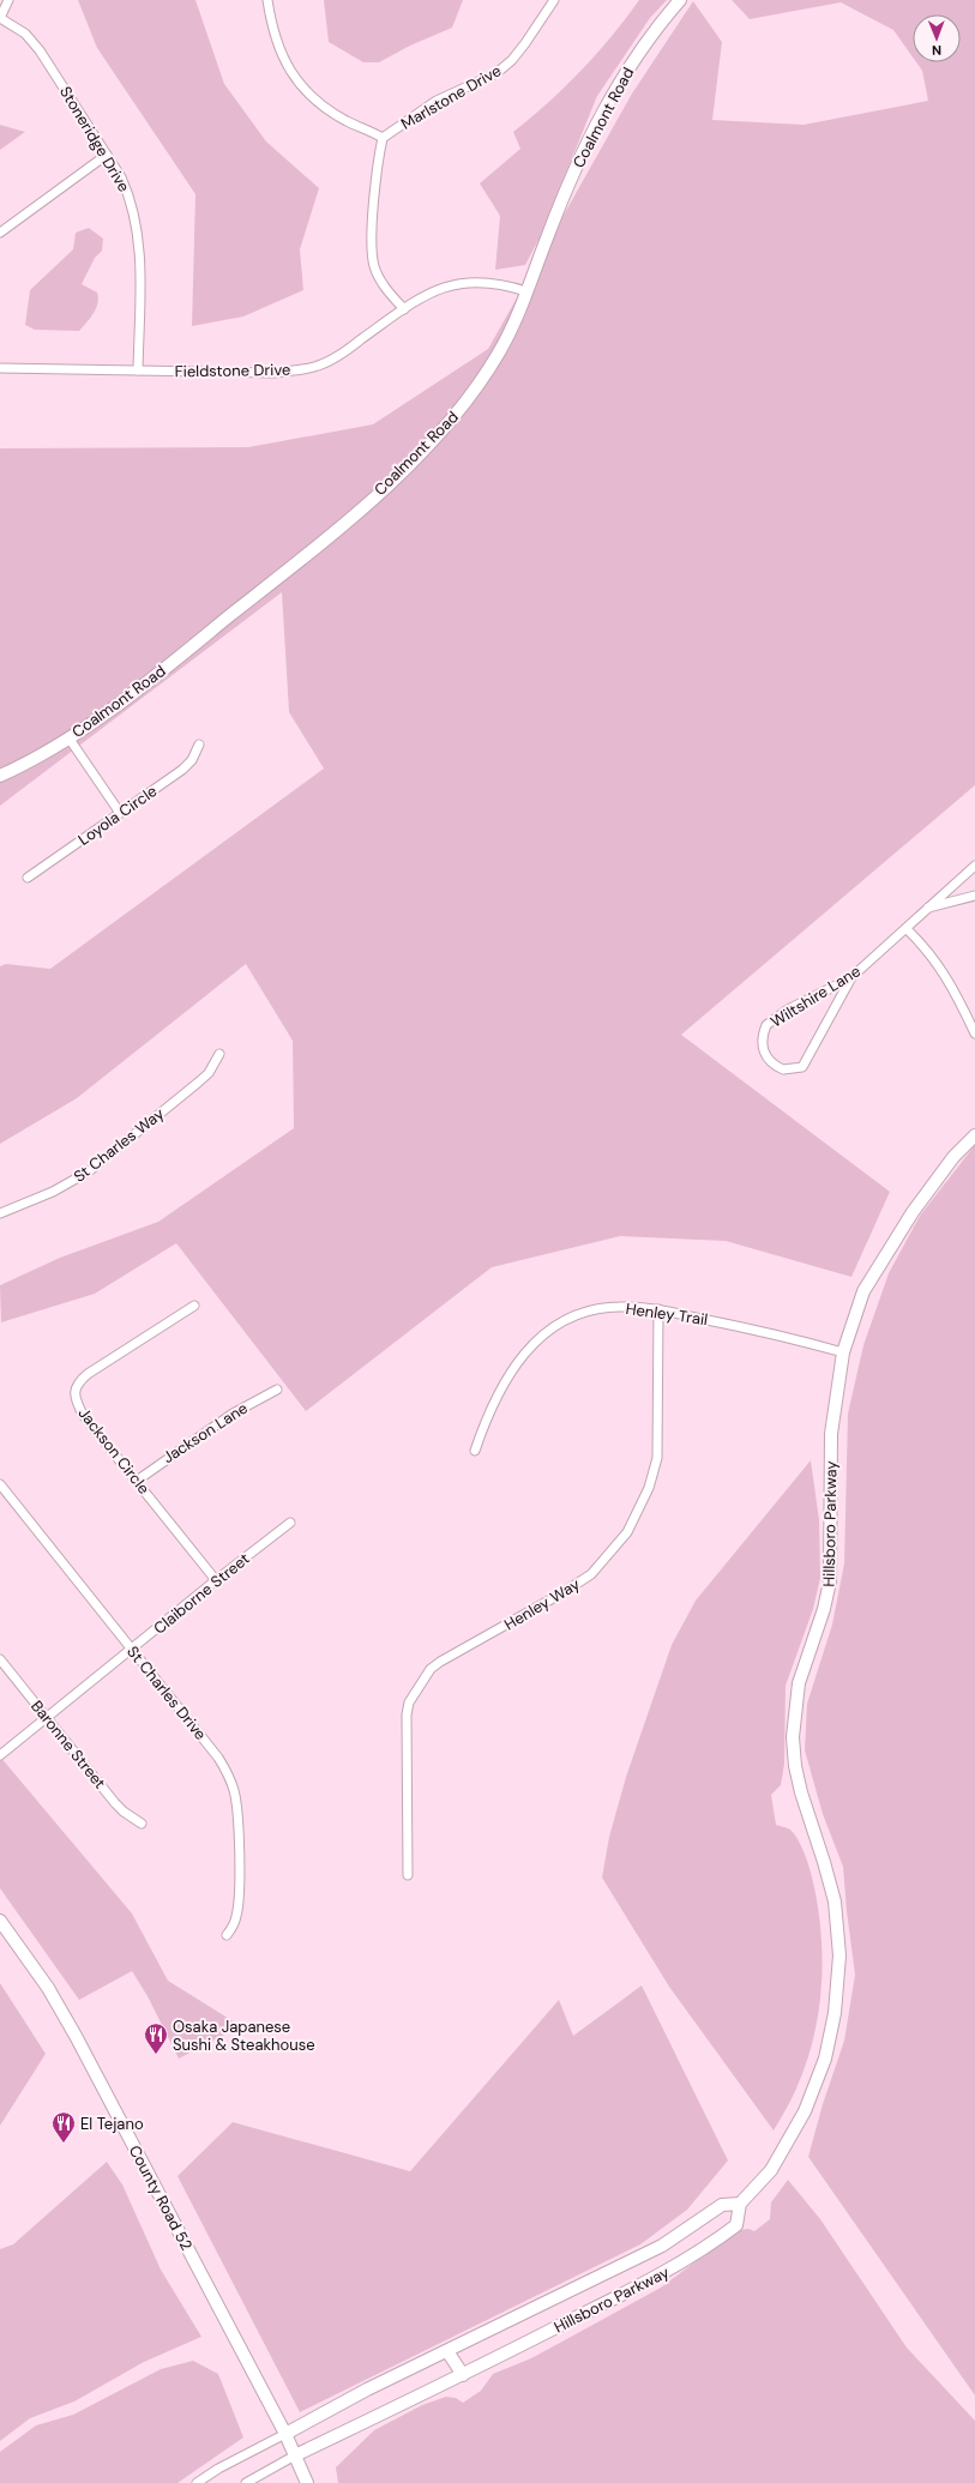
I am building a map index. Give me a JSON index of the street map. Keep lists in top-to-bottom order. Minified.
{"streets":{"street":["Marlstone Drive","Coalmont Road","Stoneridge Drive","Fieldstone Drive","Loyola Circle","Wiltshire Lane","St Charles Way","Henley Trail","Jackson Lane","Jackson Circle","Hillsboro Parkway","Claiborne Street","Henley Way","St Charles Drive","Baronne Street","County Road 52"]},"crossings":[["Marlstone Drive","Fieldstone Drive"],["Coalmont Road","Fieldstone Drive"],["Stoneridge Drive","Fieldstone Drive"],["Henley Trail","Hillsboro Parkway"],["Henley Trail","Henley Way"],["Jackson Lane","Jackson Circle"],["Jackson Circle","Claiborne Street"],["Hillsboro Parkway","County Road 52"],["Claiborne Street","St Charles Drive"],["Claiborne Street","Baronne Street"]],"places":{"restaurant":["Osaka Japanese Sushi & Steakhouse","El Tejano"]},"north":"bottom"}
